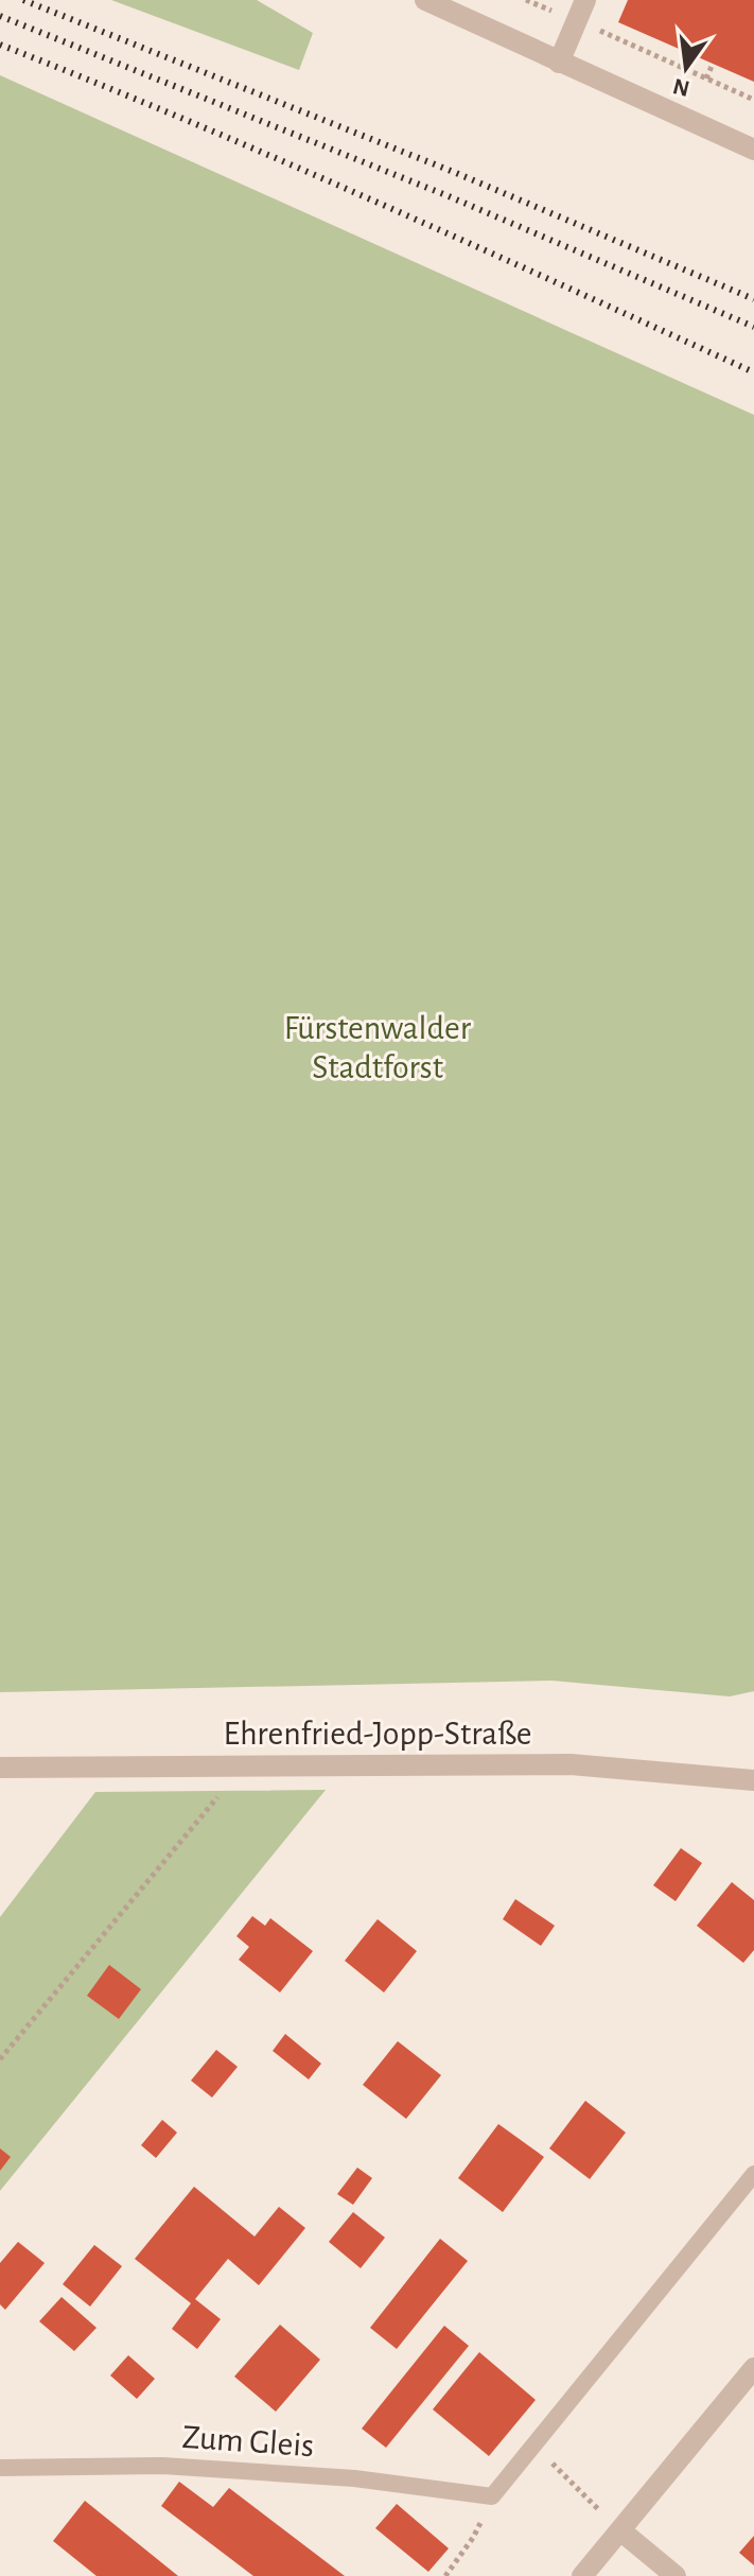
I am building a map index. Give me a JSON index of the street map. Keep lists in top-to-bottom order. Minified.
{"streets":{"street":["Ehrenfried-Jopp-Straße"],"lane":["Zum Gleis"]},"parks":["Fürstenwalder Stadtforst"],"north":"bottom"}
